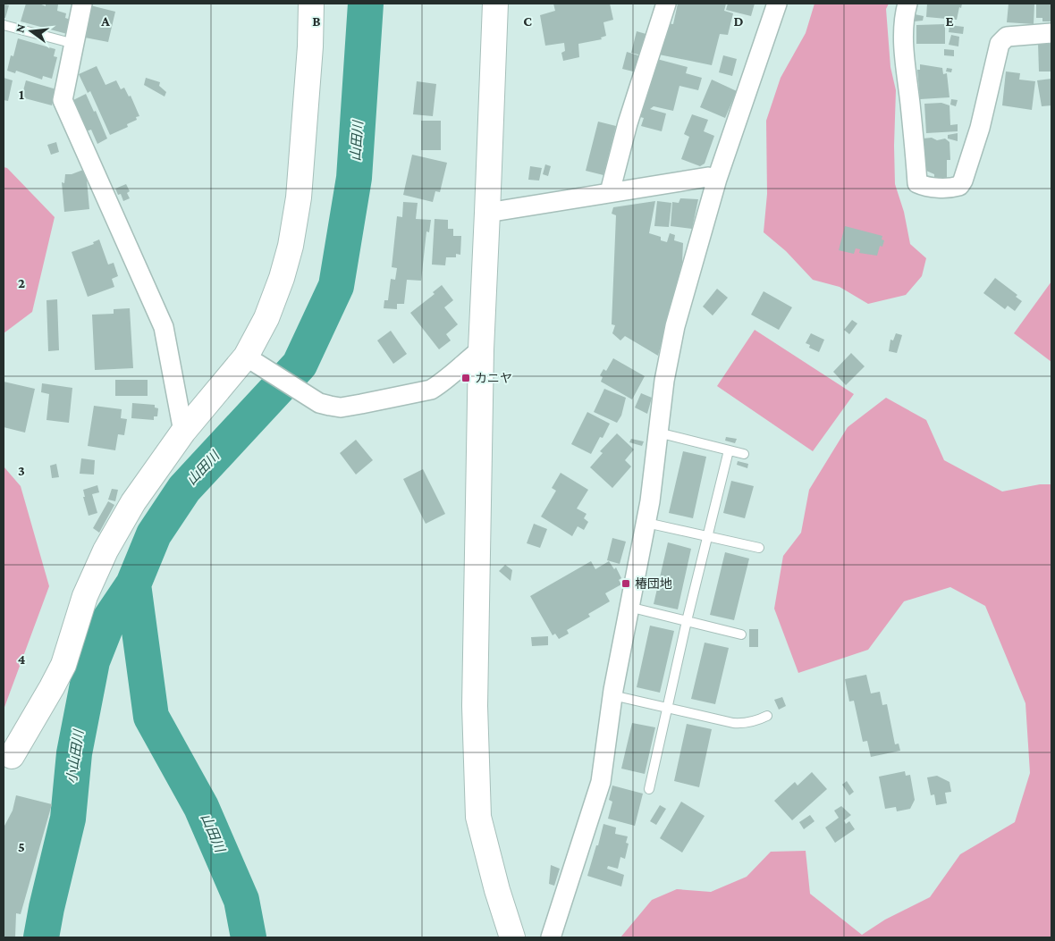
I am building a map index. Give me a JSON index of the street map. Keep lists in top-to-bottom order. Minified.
{"water":["山田川","小山田川"],"places":{"transit":["カニヤ","椿団地"]},"north":"left","grid":{"columns":["A","B","C","D","E"],"rows":["1","2","3","4","5"]}}
